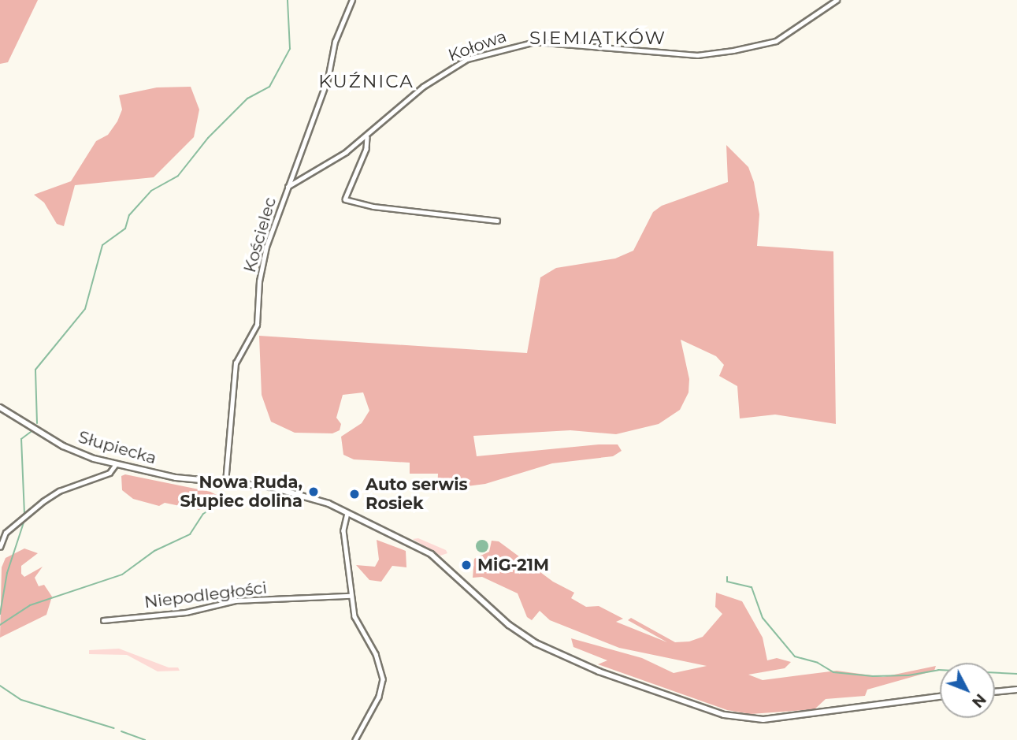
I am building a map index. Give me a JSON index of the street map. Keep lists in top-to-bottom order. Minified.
{"streets":{"main road":["Słupiecka"],"street":["Kołowa","Kościelec","Niepodległości"]},"crossings":[["Kołowa","Kościelec"],["Kościelec","Słupiecka"]],"districts":["SIEMIĄTKÓW","KUŹNICA"],"places":["Nowa Ruda, Słupiec dolina","Auto serwis Rosiek","MiG-21M"],"north":"bottom right"}
